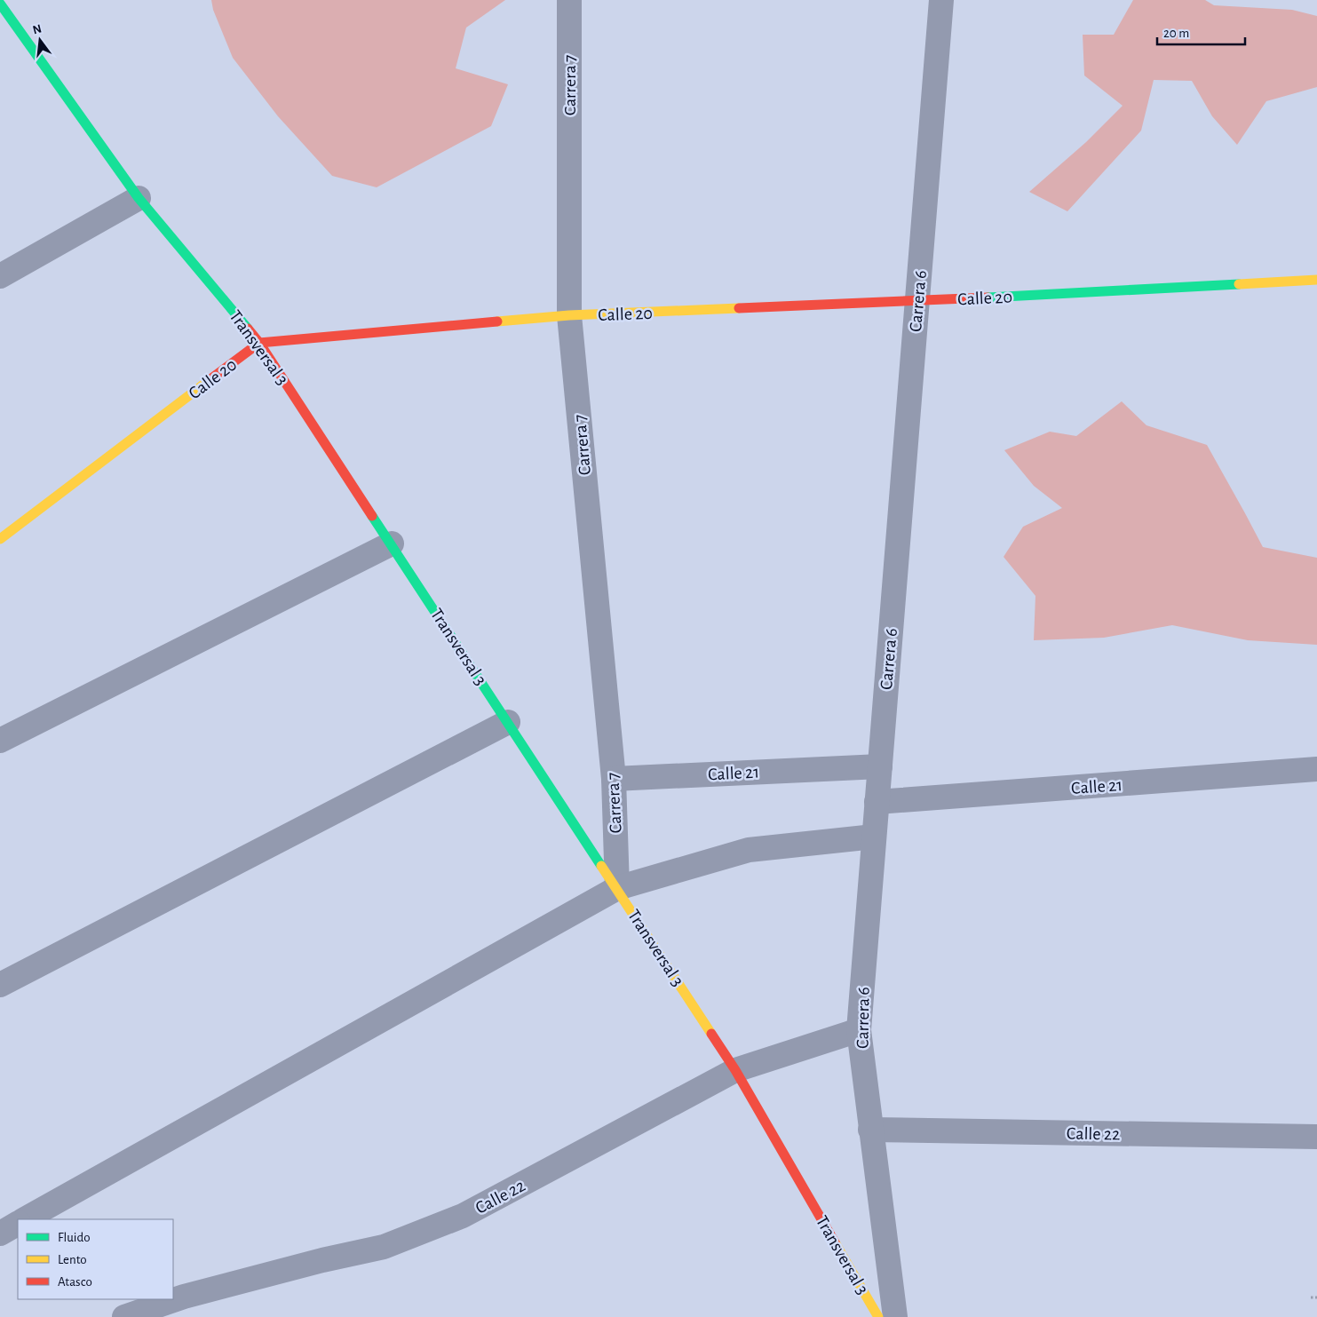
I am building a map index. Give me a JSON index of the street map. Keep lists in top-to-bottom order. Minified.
{"streets":{"street":["Carrera 7","Calle 20","Carrera 6","Transversal 3","Calle 21","Calle 22"]},"crossings":[["Carrera 7","Calle 20"],["Carrera 7","Transversal 3"],["Carrera 7","Calle 21"],["Calle 20","Carrera 6"],["Calle 20","Transversal 3"],["Carrera 6","Calle 21"],["Carrera 6","Calle 22"],["Transversal 3","Calle 22"]],"legend":["Fluido","Lento","Atasco"],"scale_bar":"20 m","north":"top"}
